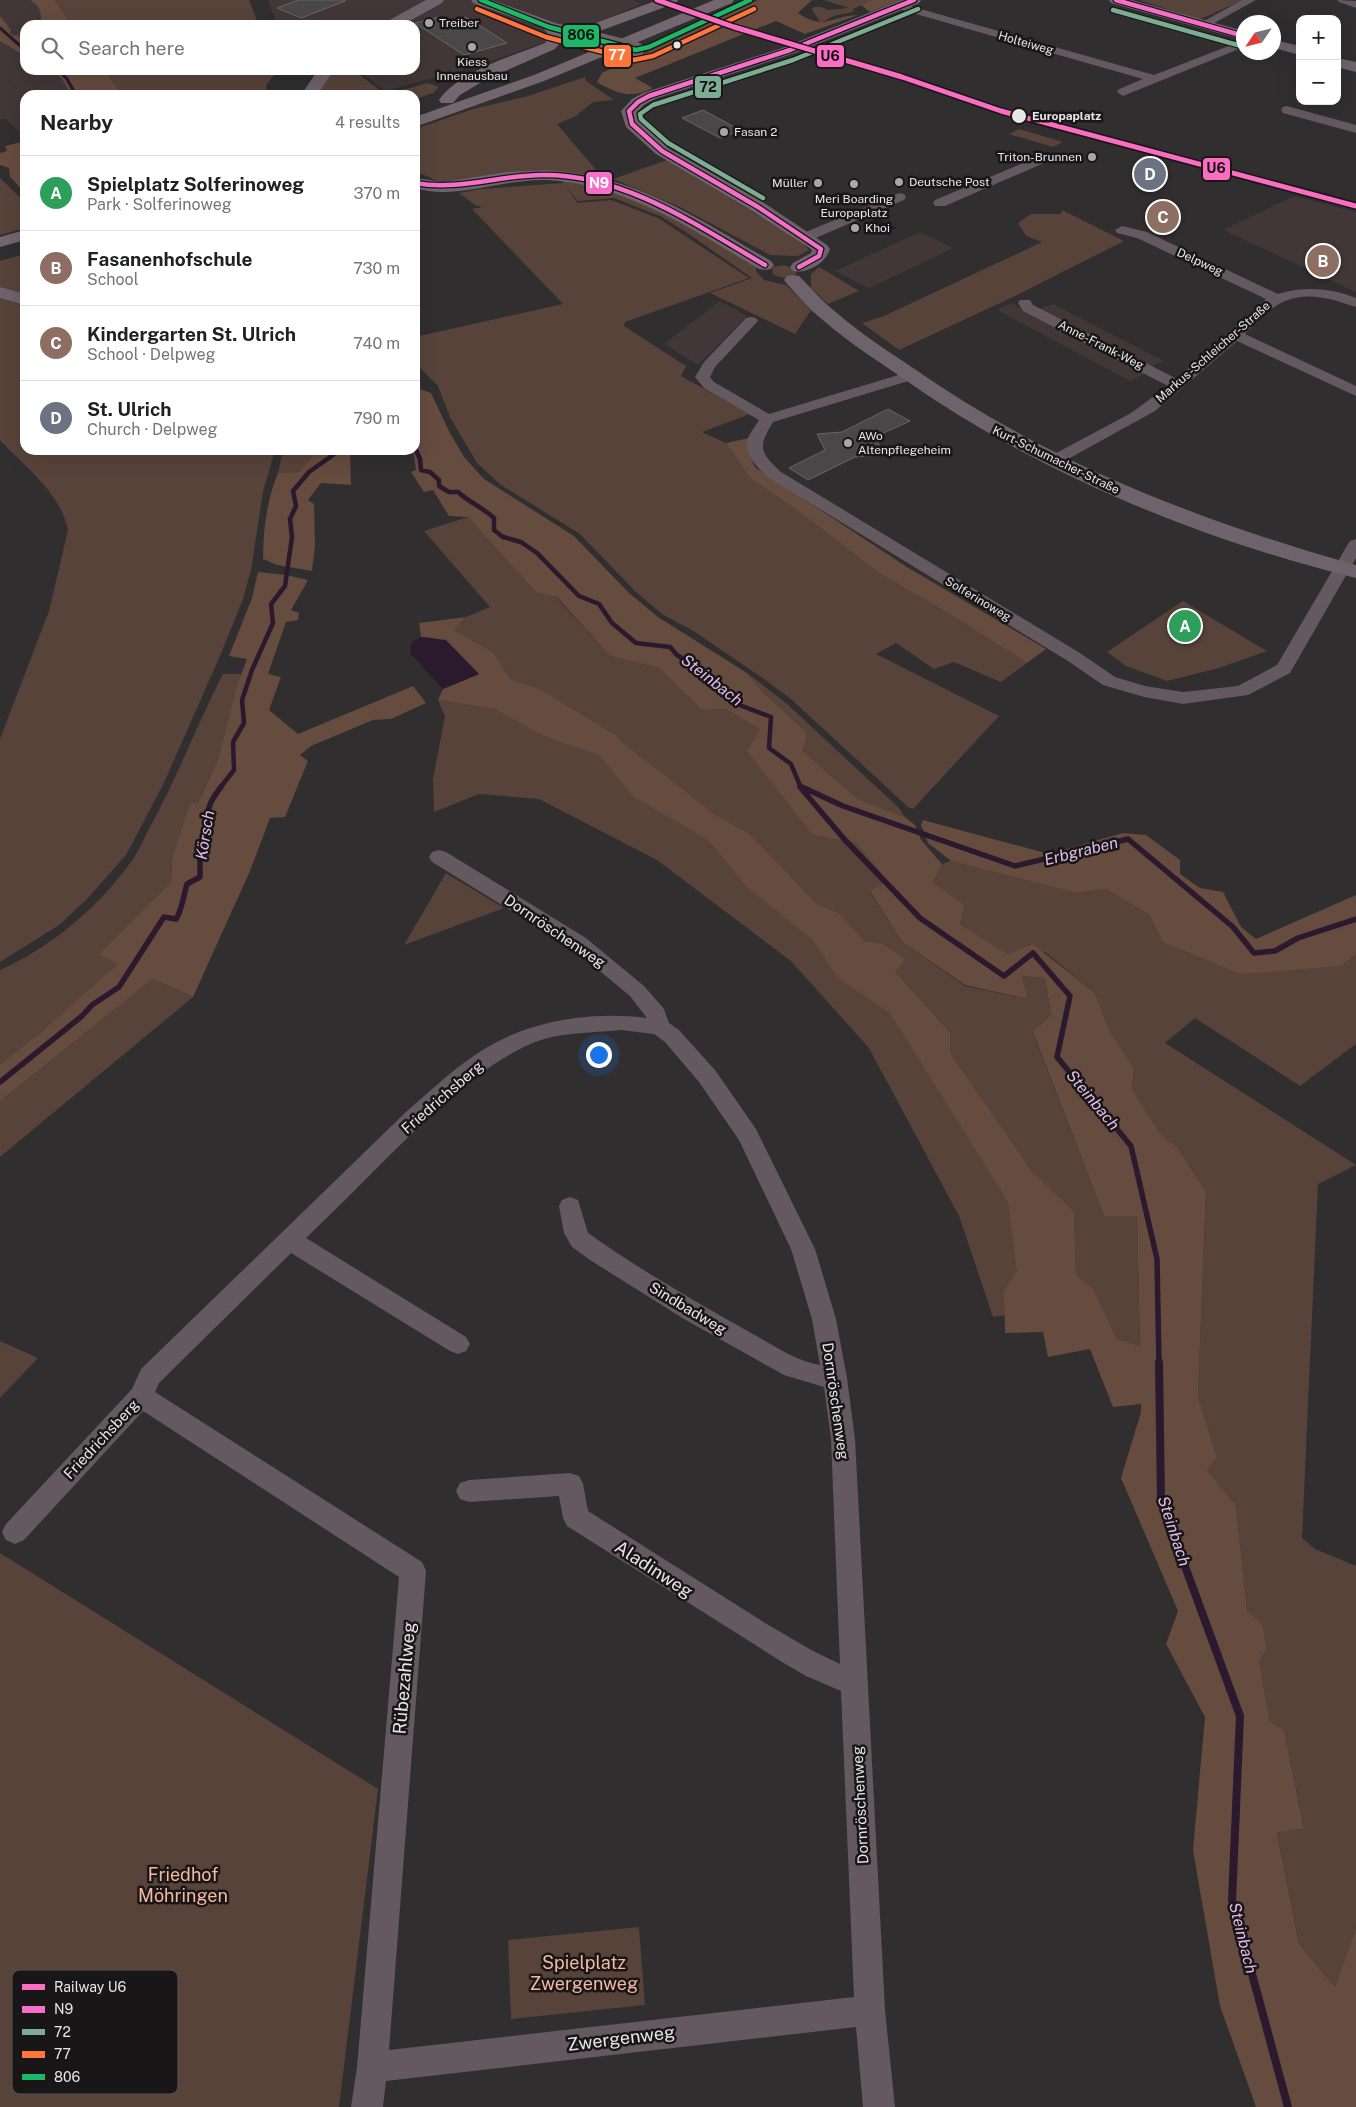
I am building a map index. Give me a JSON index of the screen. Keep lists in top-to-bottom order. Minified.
{"streets":{"street":["Holteiweg","Delpweg","Anne-Frank-Weg","Markus-Schleicher-Straße","Kurt-Schumacher-Straße","Solferinoweg","Dornröschenweg","Friedrichsberg","Sindbadweg","Aladinweg","Rübezahlweg","Zwergenweg"]},"crossings":[["Delpweg","Markus-Schleicher-Straße"],["Anne-Frank-Weg","Markus-Schleicher-Straße"],["Markus-Schleicher-Straße","Kurt-Schumacher-Straße"],["Kurt-Schumacher-Straße","Solferinoweg"],["Dornröschenweg","Friedrichsberg"],["Dornröschenweg","Sindbadweg"],["Dornröschenweg","Aladinweg"],["Dornröschenweg","Zwergenweg"],["Friedrichsberg","Rübezahlweg"],["Rübezahlweg","Zwergenweg"]],"water":["Steinbach","Körsch","Erbgraben"],"parks":["Friedhof Möhringen","Spielplatz Zwergenweg"],"places":["Treiber","Kiess Innenausbau","Europaplatz","Fasan 2","Triton-Brunnen","Deutsche Post","Müller","Meri Boarding Europaplatz","Khoi","AWo Altenpflegeheim"],"lines":["rail line U6","transit line N9","transit line 806","transit line 72","transit line 77"],"legend":["Railway U6","N9","72","77","806"],"north":"bottom left","page":{"map_buttons":["+","−"],"search":"Search here","heading":["Nearby","4 results"],"list":[{"mark":"A","name":"Spielplatz Solferinoweg","note":"Park · Solferinoweg","value":"370 m"},{"mark":"B","name":"Fasanenhofschule","note":"School","value":"730 m"},{"mark":"C","name":"Kindergarten St. Ulrich","note":"School · Delpweg","value":"740 m"},{"mark":"D","name":"St. Ulrich","note":"Church · Delpweg","value":"790 m"}],"pins":["D","C","B","A"]}}
